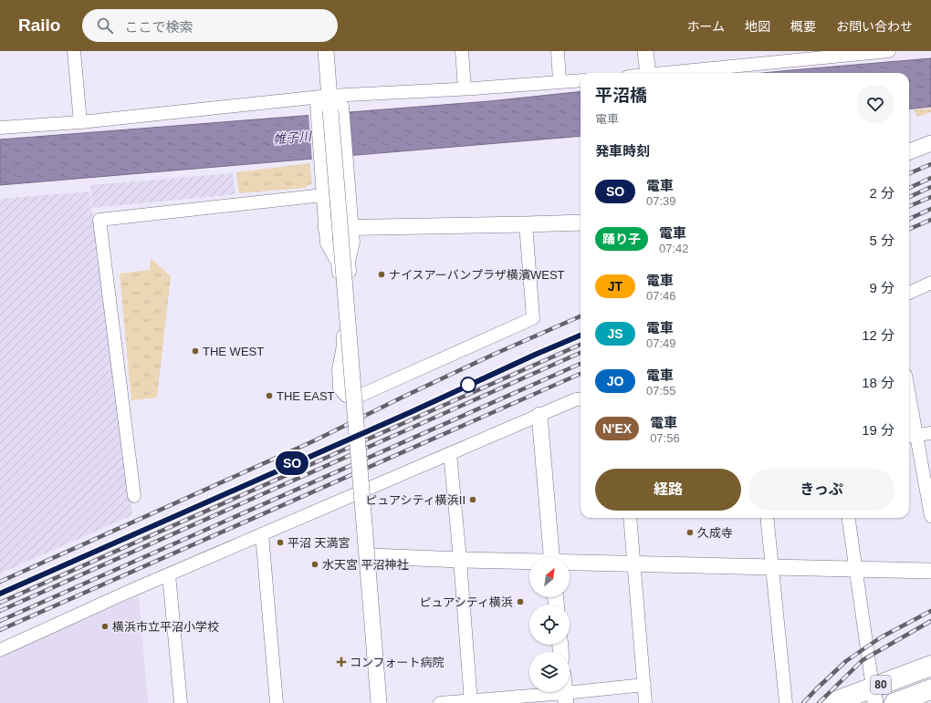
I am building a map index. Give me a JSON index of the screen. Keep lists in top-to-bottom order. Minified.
{"streets":{"main road":["80"]},"water":["帷子川"],"places":{"other":["ナイスアーバンプラザ横濱WEST","THE WEST","THE EAST","ピュアシティ横浜II","久成寺","平沼 天満宮","水天宮 平沼神社","ピュアシティ横浜","横浜市立平沼小学校"],"health":["コンフォート病院"]},"north":"top right","page":{"header":"Railo","search":"ここで検索","nav":["ホーム","地図","概要","お問い合わせ"],"on_map":"SO","heading":[["平沼橋","電車"],"発車時刻"],"list":[{"mark":"SO","name":"電車","note":"07:39","value":"2 分"},{"mark":"踊り子","name":"電車","note":"07:42","value":"5 分"},{"mark":"JT","name":"電車","note":"07:46","value":"9 分"},{"mark":"JS","name":"電車","note":"07:49","value":"12 分"},{"mark":"JO","name":"電車","note":"07:55","value":"18 分"},{"mark":"N'EX","name":"電車","note":"07:56","value":"19 分"}],"buttons":["経路","きっぷ"]}}
